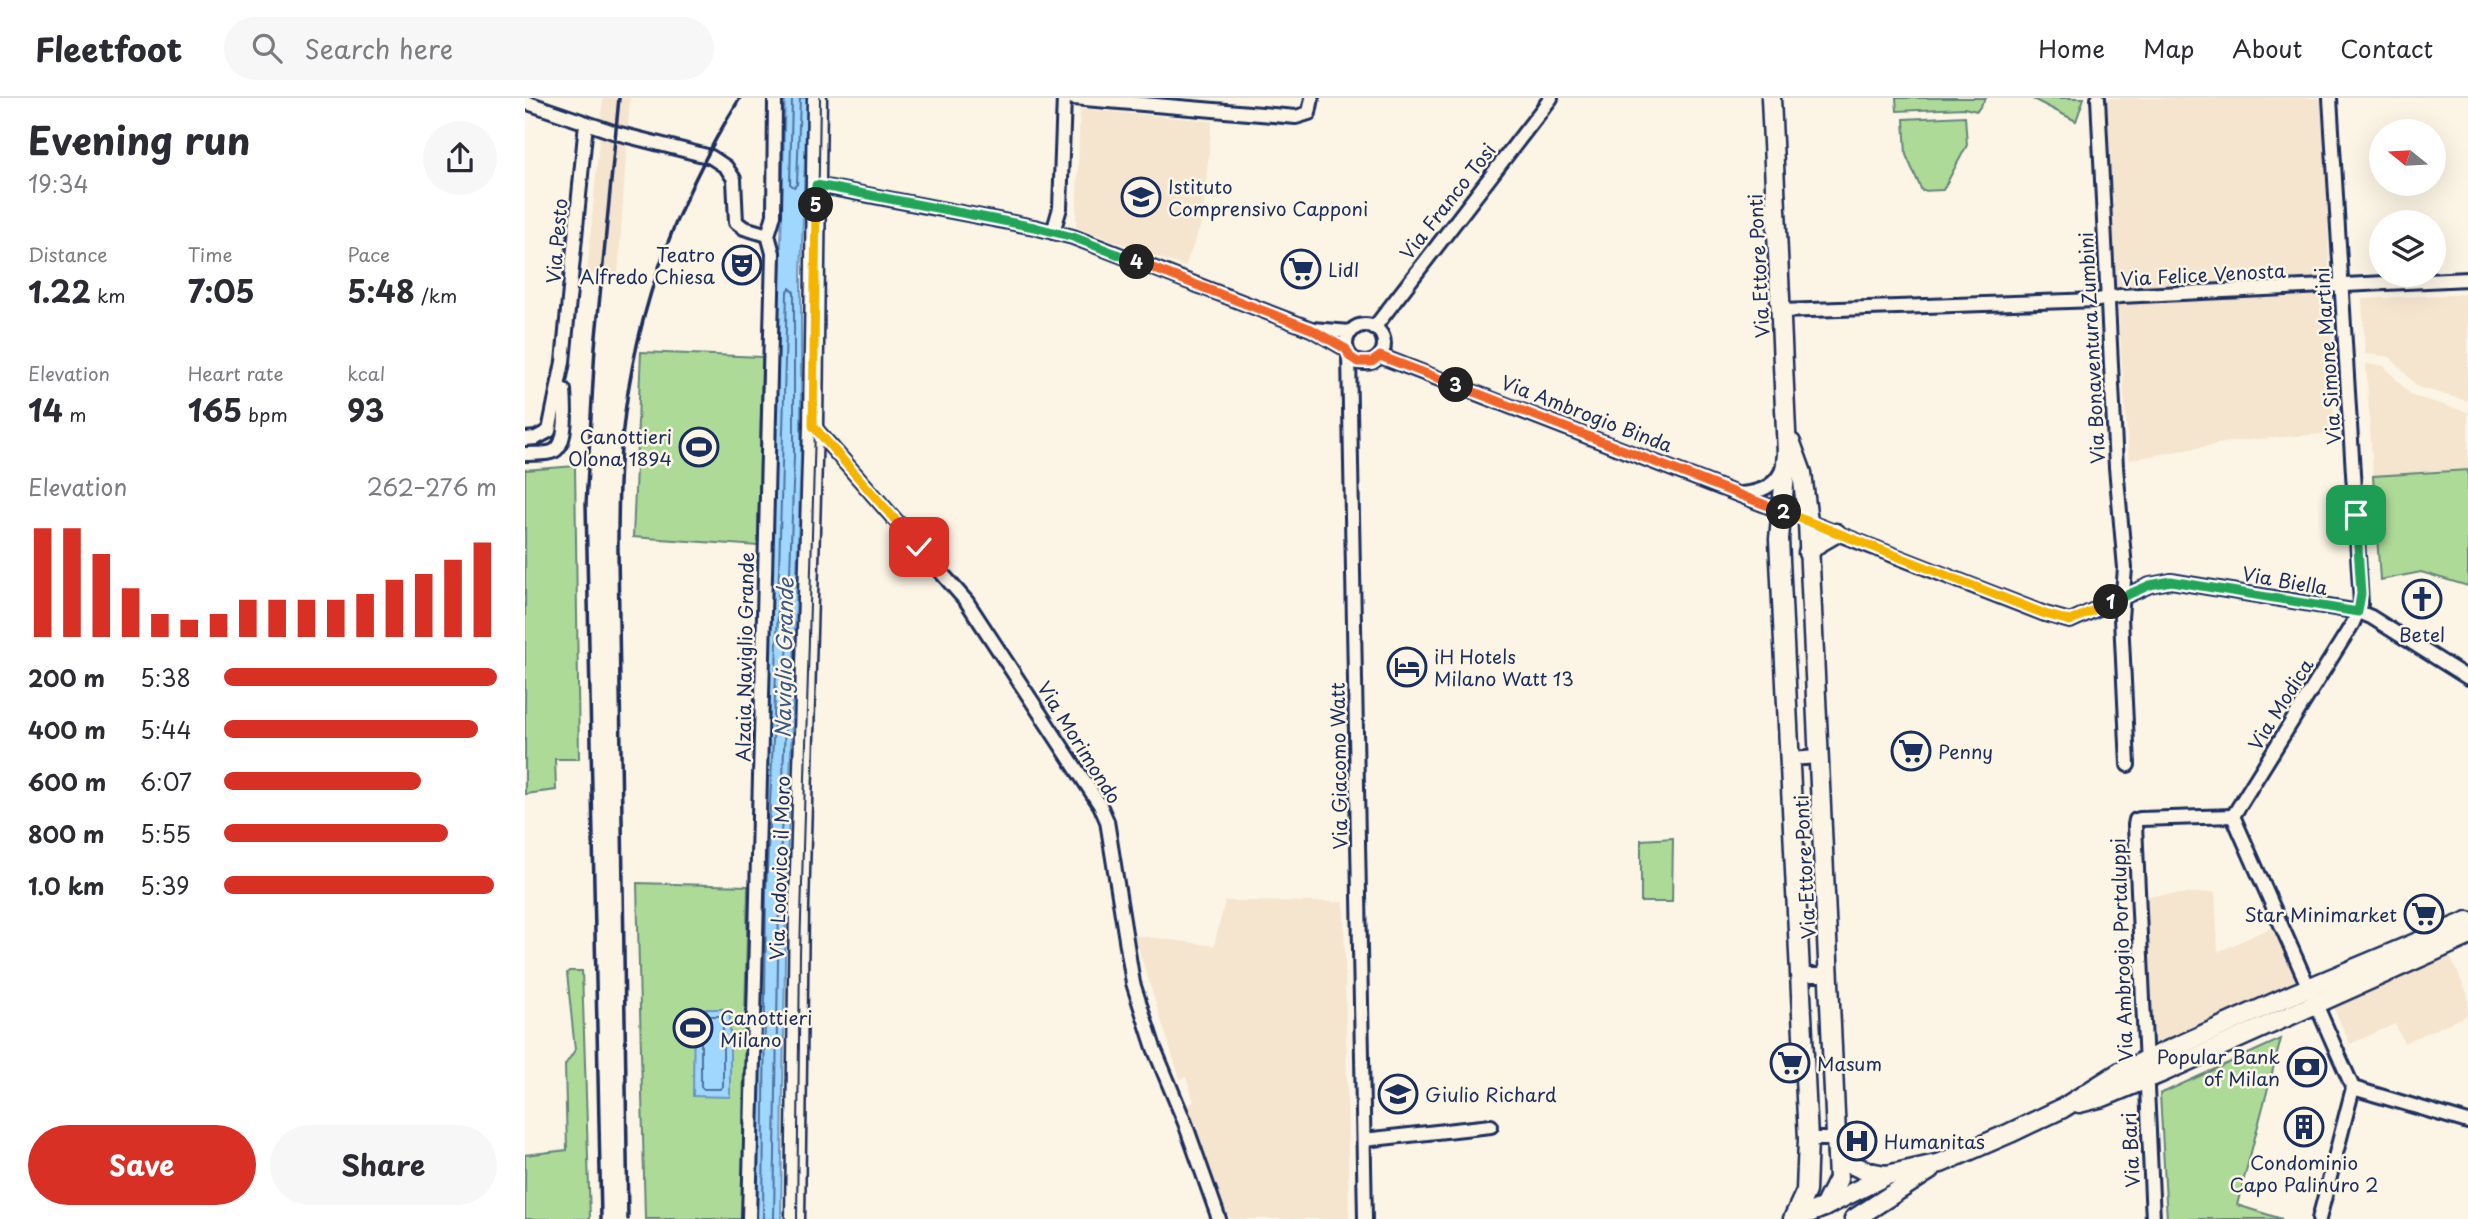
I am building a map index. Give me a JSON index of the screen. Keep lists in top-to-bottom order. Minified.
{"streets":{"street":["Via Franco Tosi","Via Pesto","Via Ettore Ponti","Via Felice Venosta","Via Bonaventura Zumbini","Via Simone Martini","Via Ambrogio Binda","Via Biella","Alzaia Naviglio Grande","Via Modica","Via Morimondo","Via Giacomo Watt","Via Lodovico il Moro","Via Ambrogio Portaluppi","Via Bari"]},"crossings":[["Via Franco Tosi","Via Ambrogio Binda"],["Via Franco Tosi","Via Giacomo Watt"],["Via Ettore Ponti","Via Felice Venosta"],["Via Ettore Ponti","Via Ambrogio Binda"],["Via Felice Venosta","Via Bonaventura Zumbini"],["Via Felice Venosta","Via Simone Martini"],["Via Bonaventura Zumbini","Via Ambrogio Binda"],["Via Bonaventura Zumbini","Via Biella"],["Via Simone Martini","Via Biella"],["Via Simone Martini","Via Modica"],["Via Ambrogio Binda","Via Biella"],["Via Ambrogio Binda","Via Giacomo Watt"],["Via Biella","Via Modica"],["Via Modica","Via Ambrogio Portaluppi"],["Via Morimondo","Via Lodovico il Moro"],["Via Ambrogio Portaluppi","Via Bari"]],"water":["Naviglio Grande"],"places":{"school or university":["Istituto Comprensivo Capponi","Giulio Richard"],"theatre":["Teatro Alfredo Chiesa"],"supermarket":["Lidl","Penny","Star Minimarket","Masum"],"sports":["Canottieri Olona 1894","Canottieri Milano"],"church":["Betel"],"hotel":["iH Hotels Milano Watt 13"],"bank":["Popular Bank of Milan"],"building":["Condominio Capo Palinuro 2"],"hospital":["Humanitas"]},"north":"left","page":{"header":"Fleetfoot","search":"Search here","nav":["Home","Map","About","Contact"],"heading":["Evening run","19:34"],"pins":["5","4","3","2","1"],"stats":[["Distance","1.22 km"],["Time","7:05"],["Pace","5:48 /km"],["Elevation","14 m"],["Heart rate","165 bpm"],["kcal","93"]],"chart":["Elevation","262–276 m"],"list":[{"name":"200 m","note":"5:38"},{"name":"400 m","note":"5:44"},{"name":"600 m","note":"6:07"},{"name":"800 m","note":"5:55"},{"name":"1.0 km","note":"5:39"}],"buttons":["Save","Share"]}}
